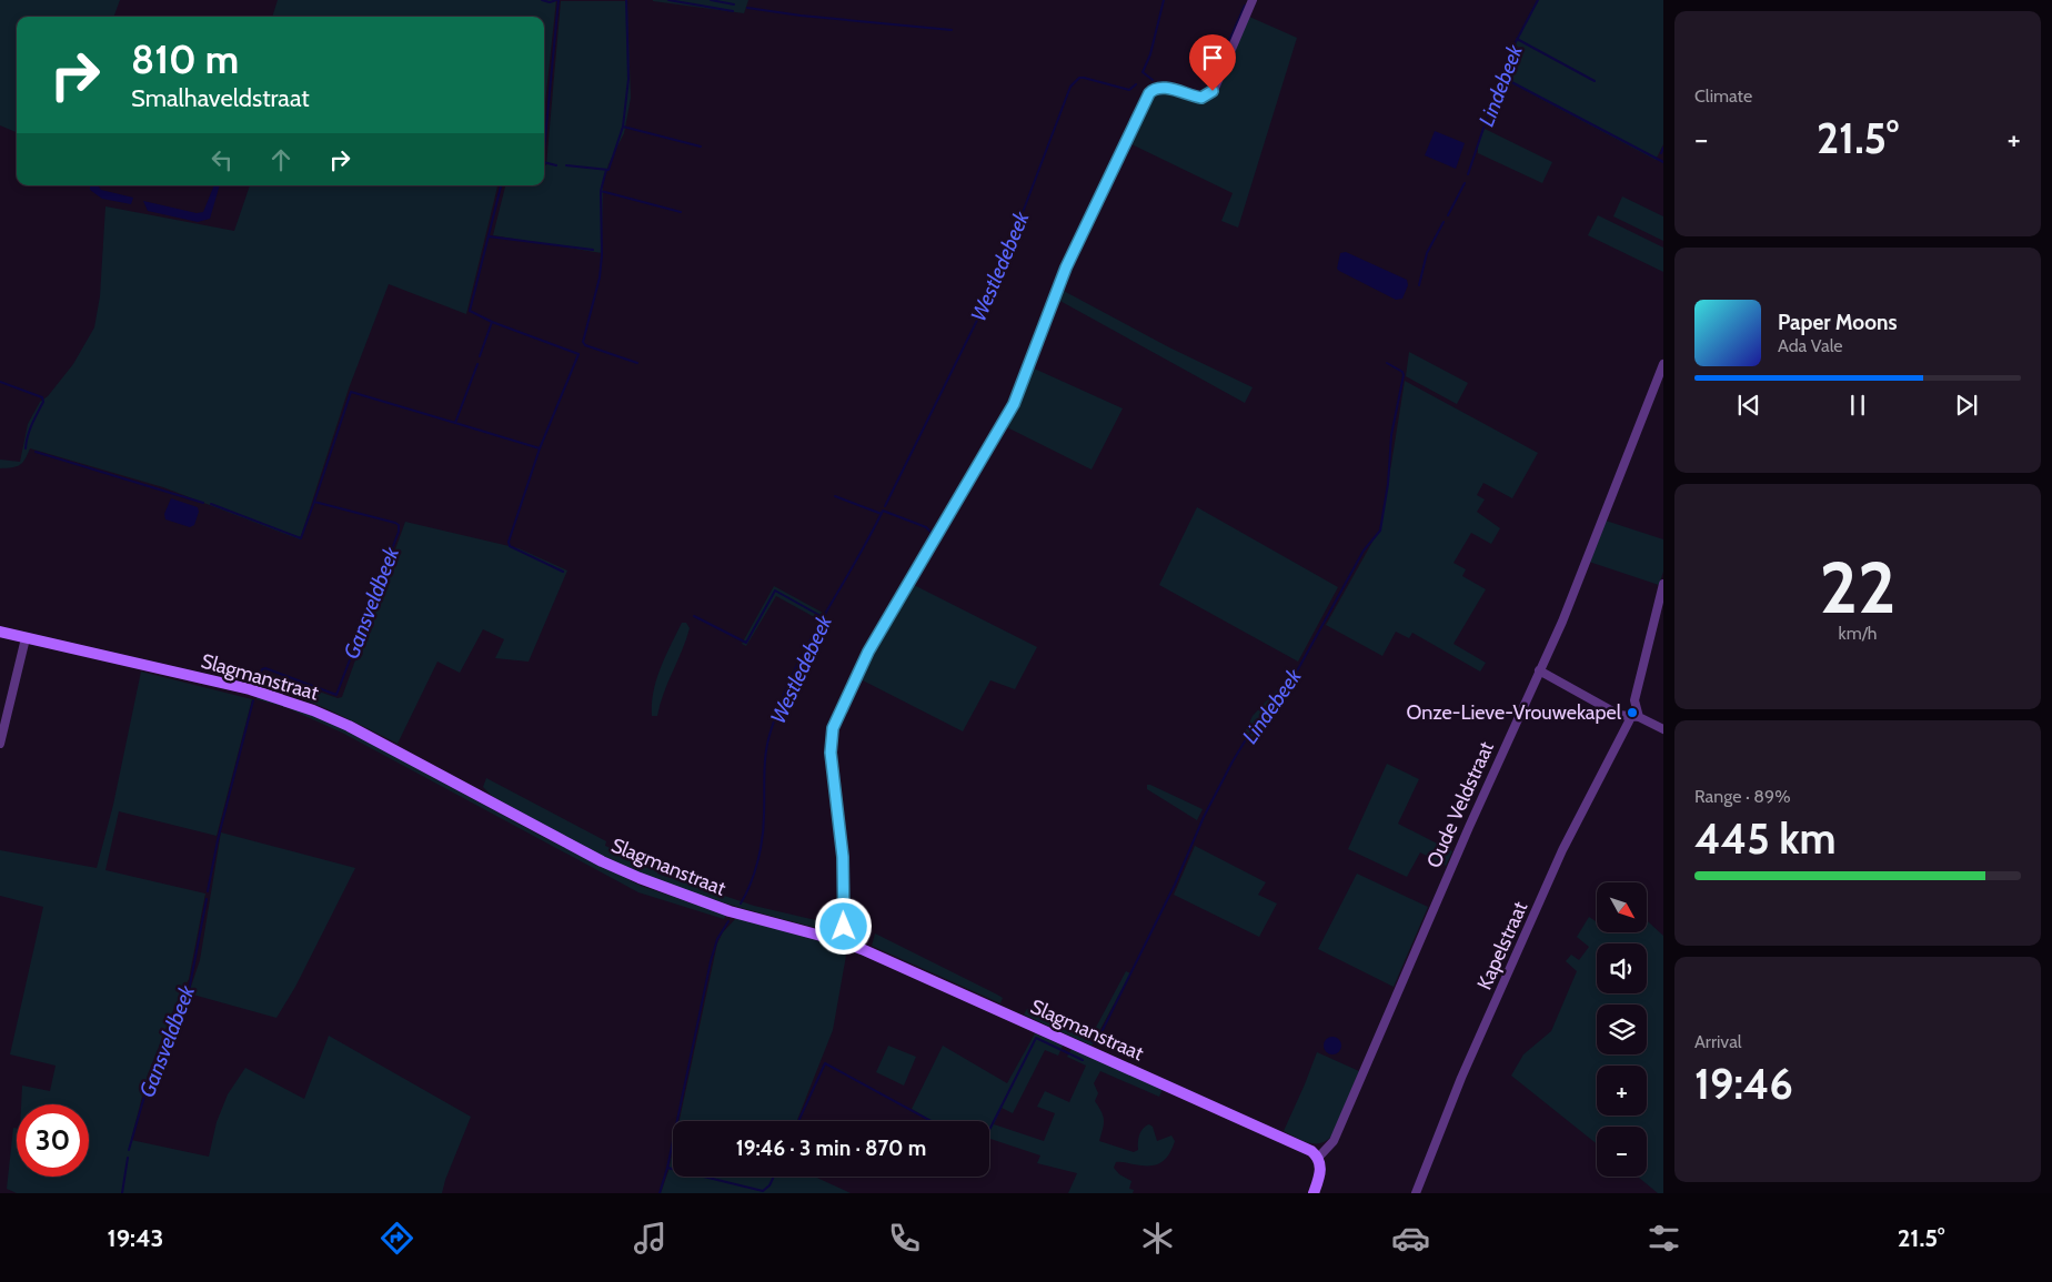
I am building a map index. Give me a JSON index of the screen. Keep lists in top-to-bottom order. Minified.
{"streets":{"main road":["Slagmanstraat"],"street":["Oude Veldstraat","Kapelstraat"]},"crossings":[["Slagmanstraat","Oude Veldstraat"]],"water":["Lindebeek","Westledebeek","Gansveldbeek"],"places":["Onze-Lieve-Vrouwekapel"],"north":"bottom right","page":{"tile":["Climate",["22","km/h"],["Range · 89%","445 km"],["Arrival","19:46"]],"turn":["810 m","Smalhaveldstraat"],"heat":["−","21.5°","+"],"song":["Paper Moons","Ada Vale"],"map_buttons":["+","−"],"limit":"30","trip":"19:46 · 3 min · 870 m","tabs":["19:43","21.5°"]}}
